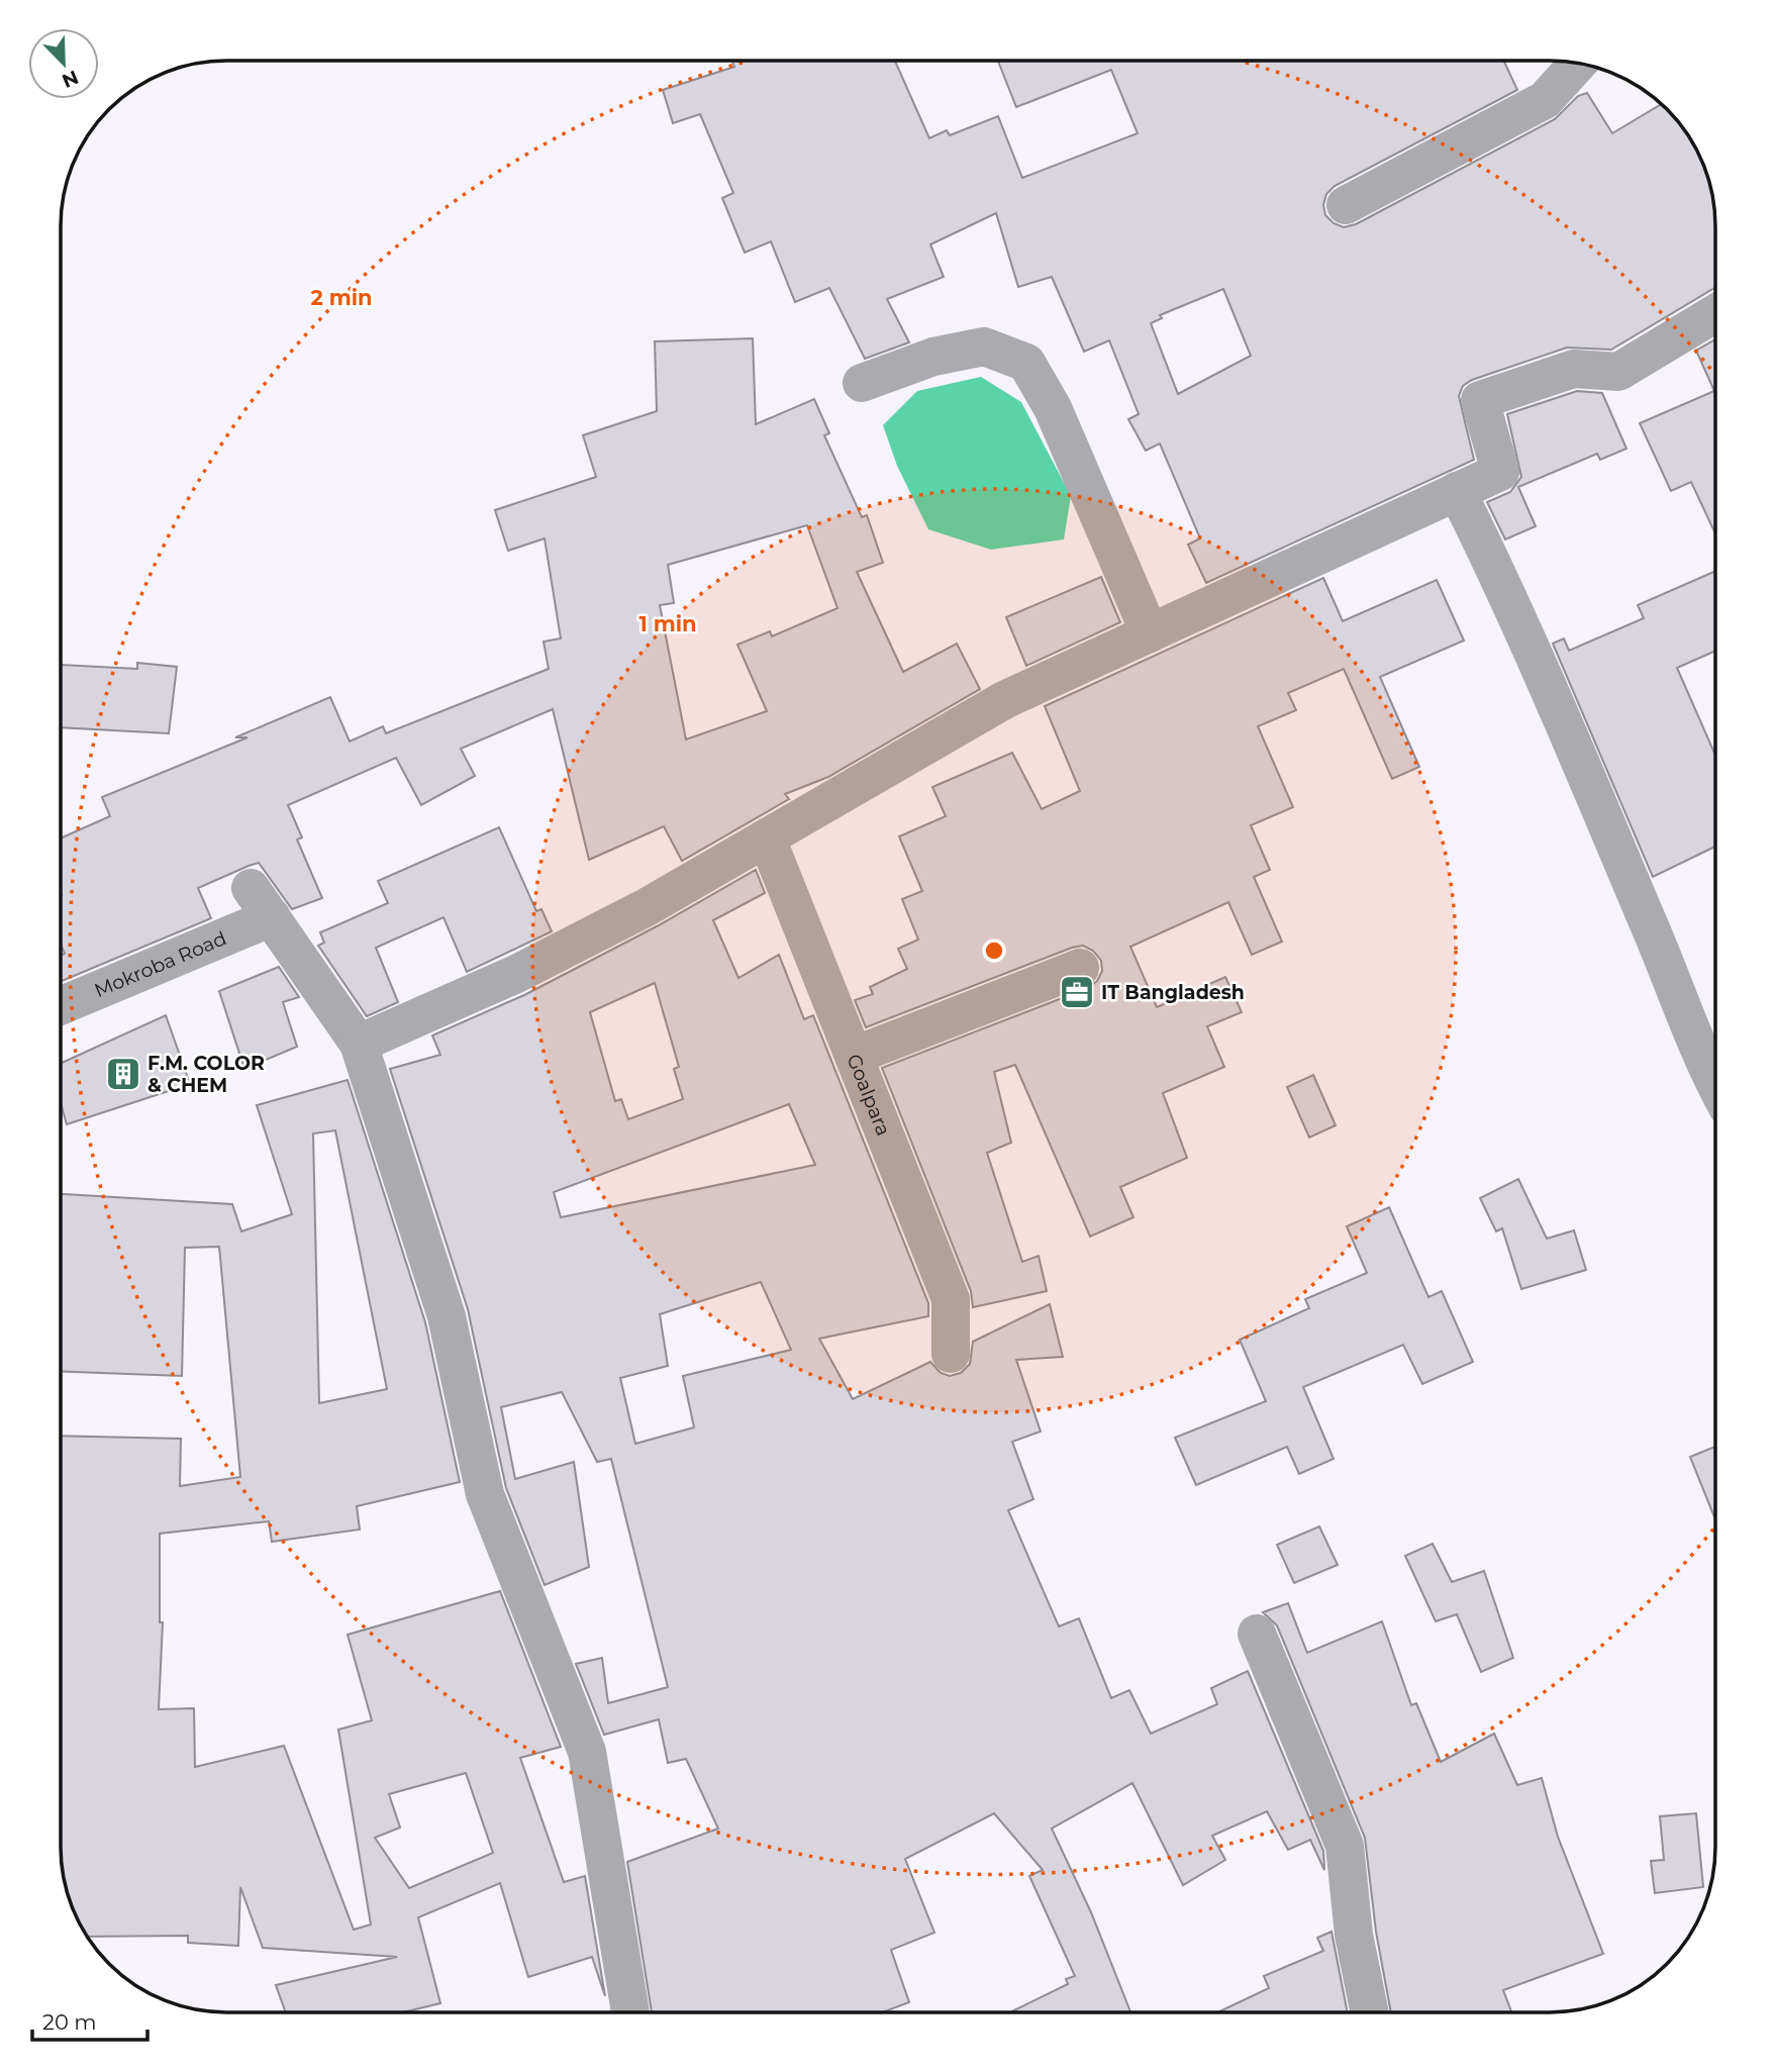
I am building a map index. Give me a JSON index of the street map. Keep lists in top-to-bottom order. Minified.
{"streets":{"street":["Mokroba Road","Goalpara"]},"places":{"office":["IT Bangladesh"],"building":["F.M. COLOR & CHEM"]},"scale_bar":"20 m","north":"bottom right","rings":["2 min","1 min"]}
